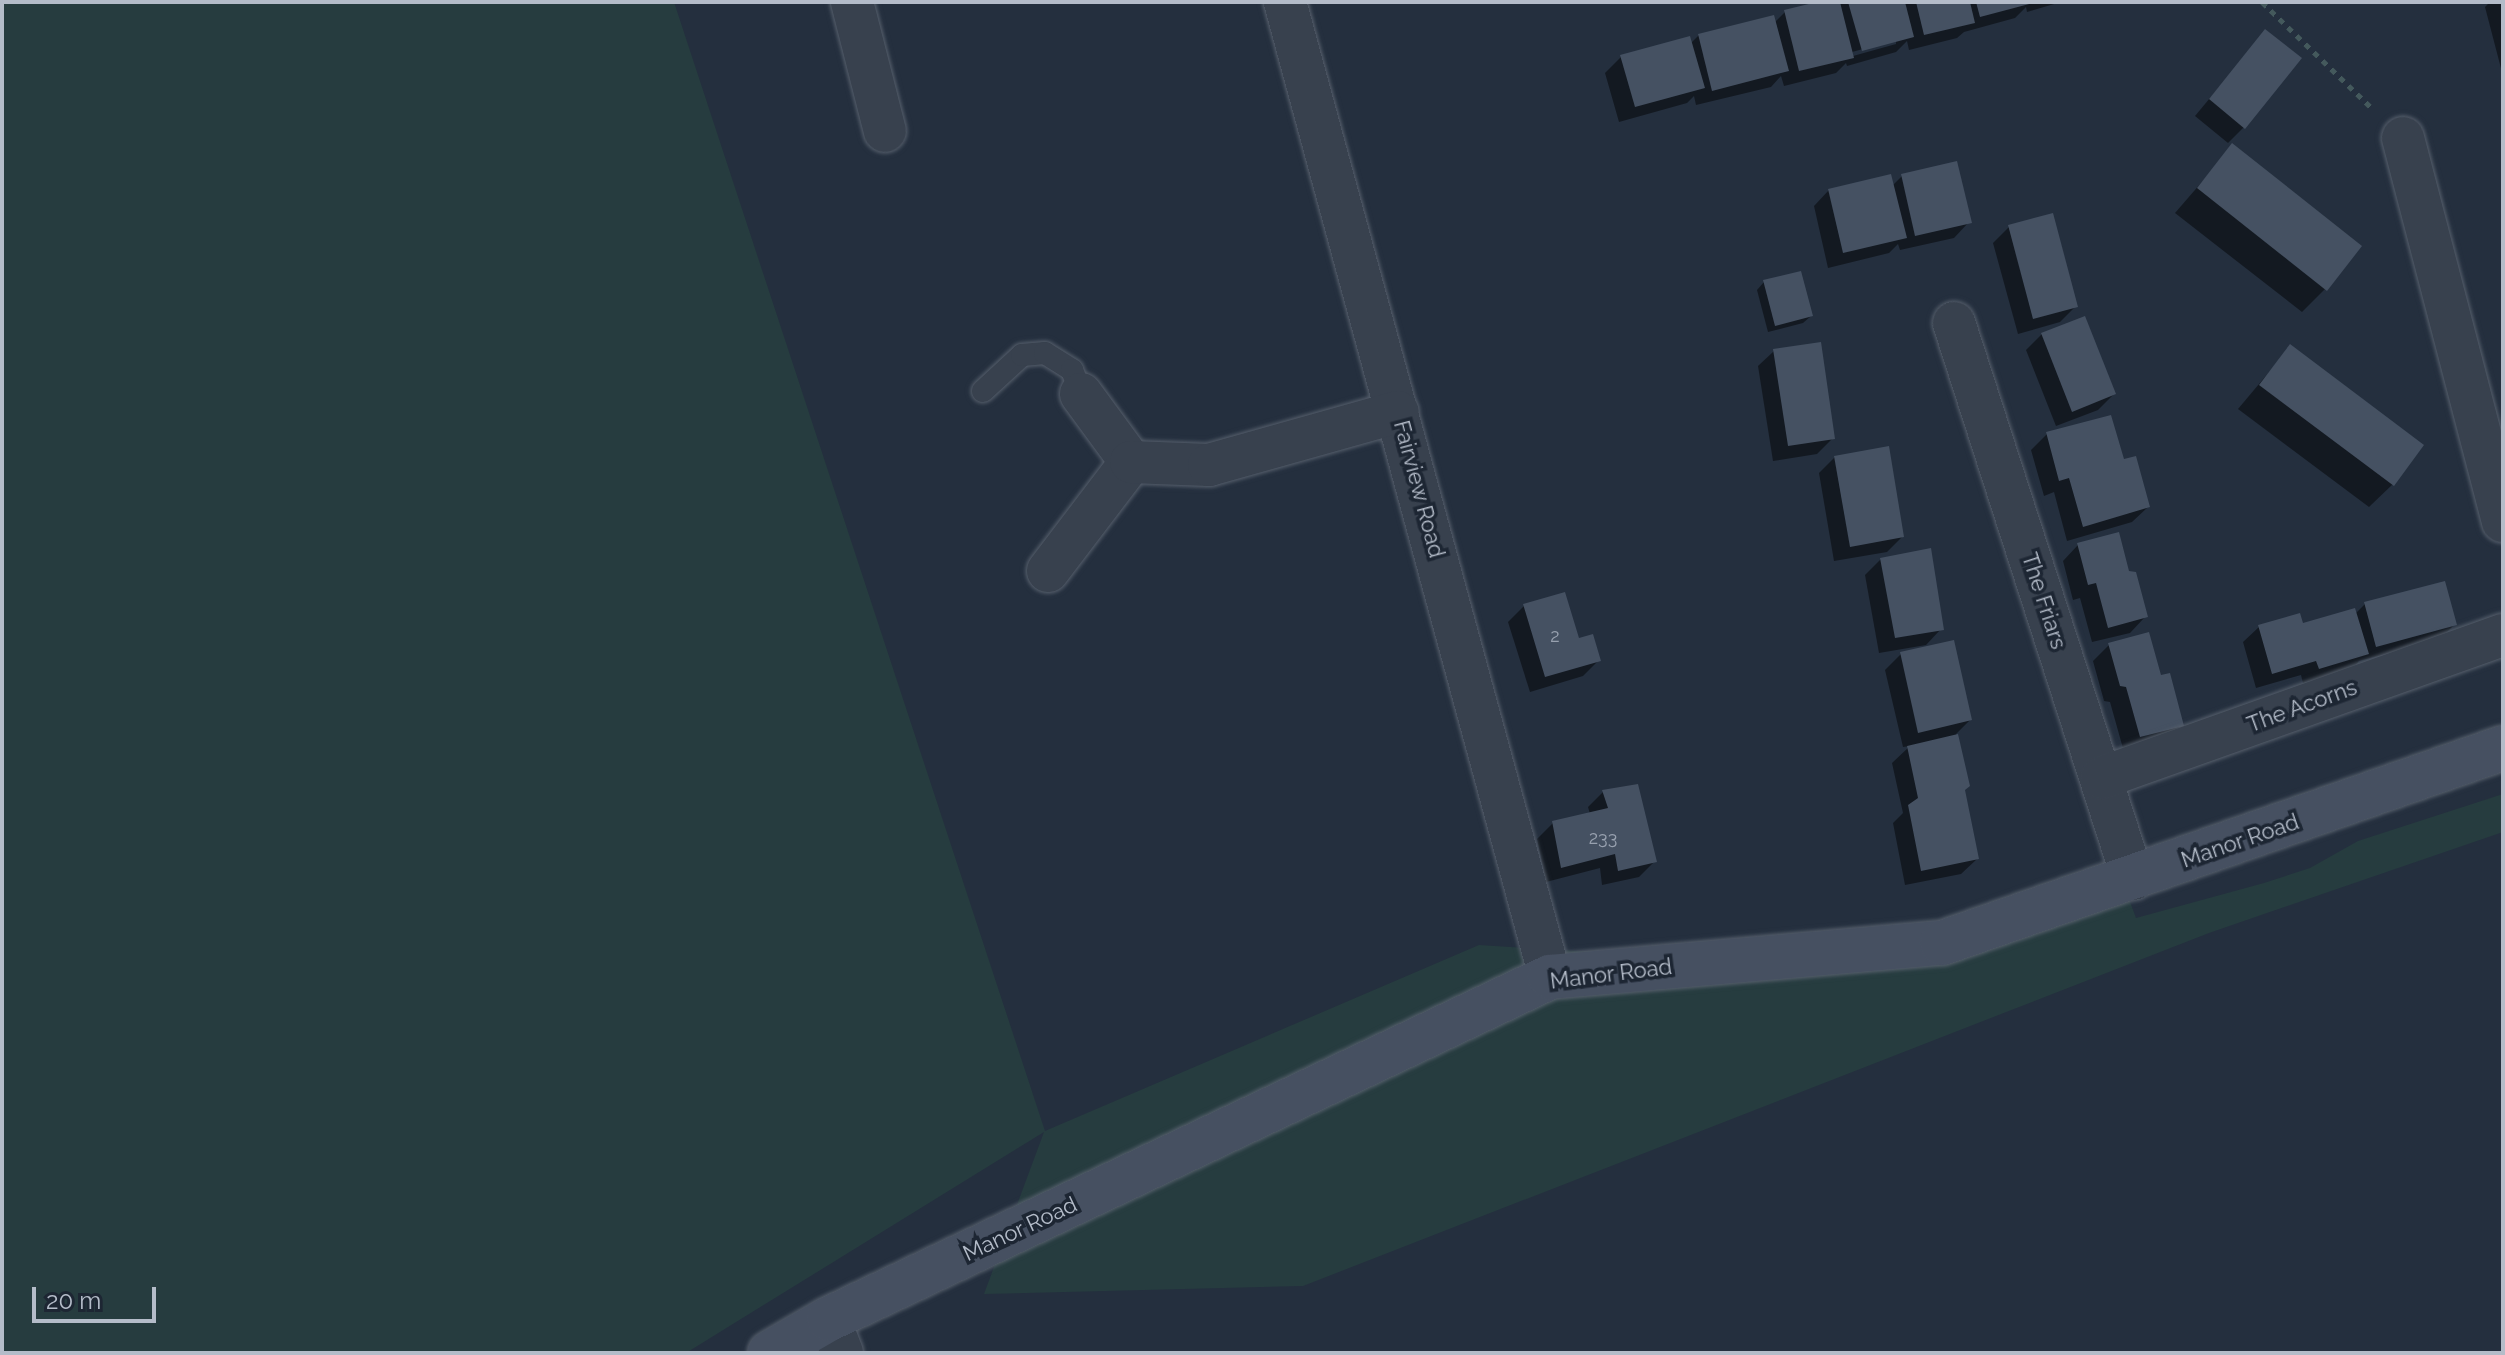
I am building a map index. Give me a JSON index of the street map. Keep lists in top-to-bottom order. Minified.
{"streets":{"main road":["Manor Road"],"street":["Fairview Road","The Friars","The Acorns"]},"crossings":[["Fairview Road","Manor Road"],["The Friars","The Acorns"],["The Friars","Manor Road"]],"house_numbers":["2","233"],"scale_bar":"20 m"}
